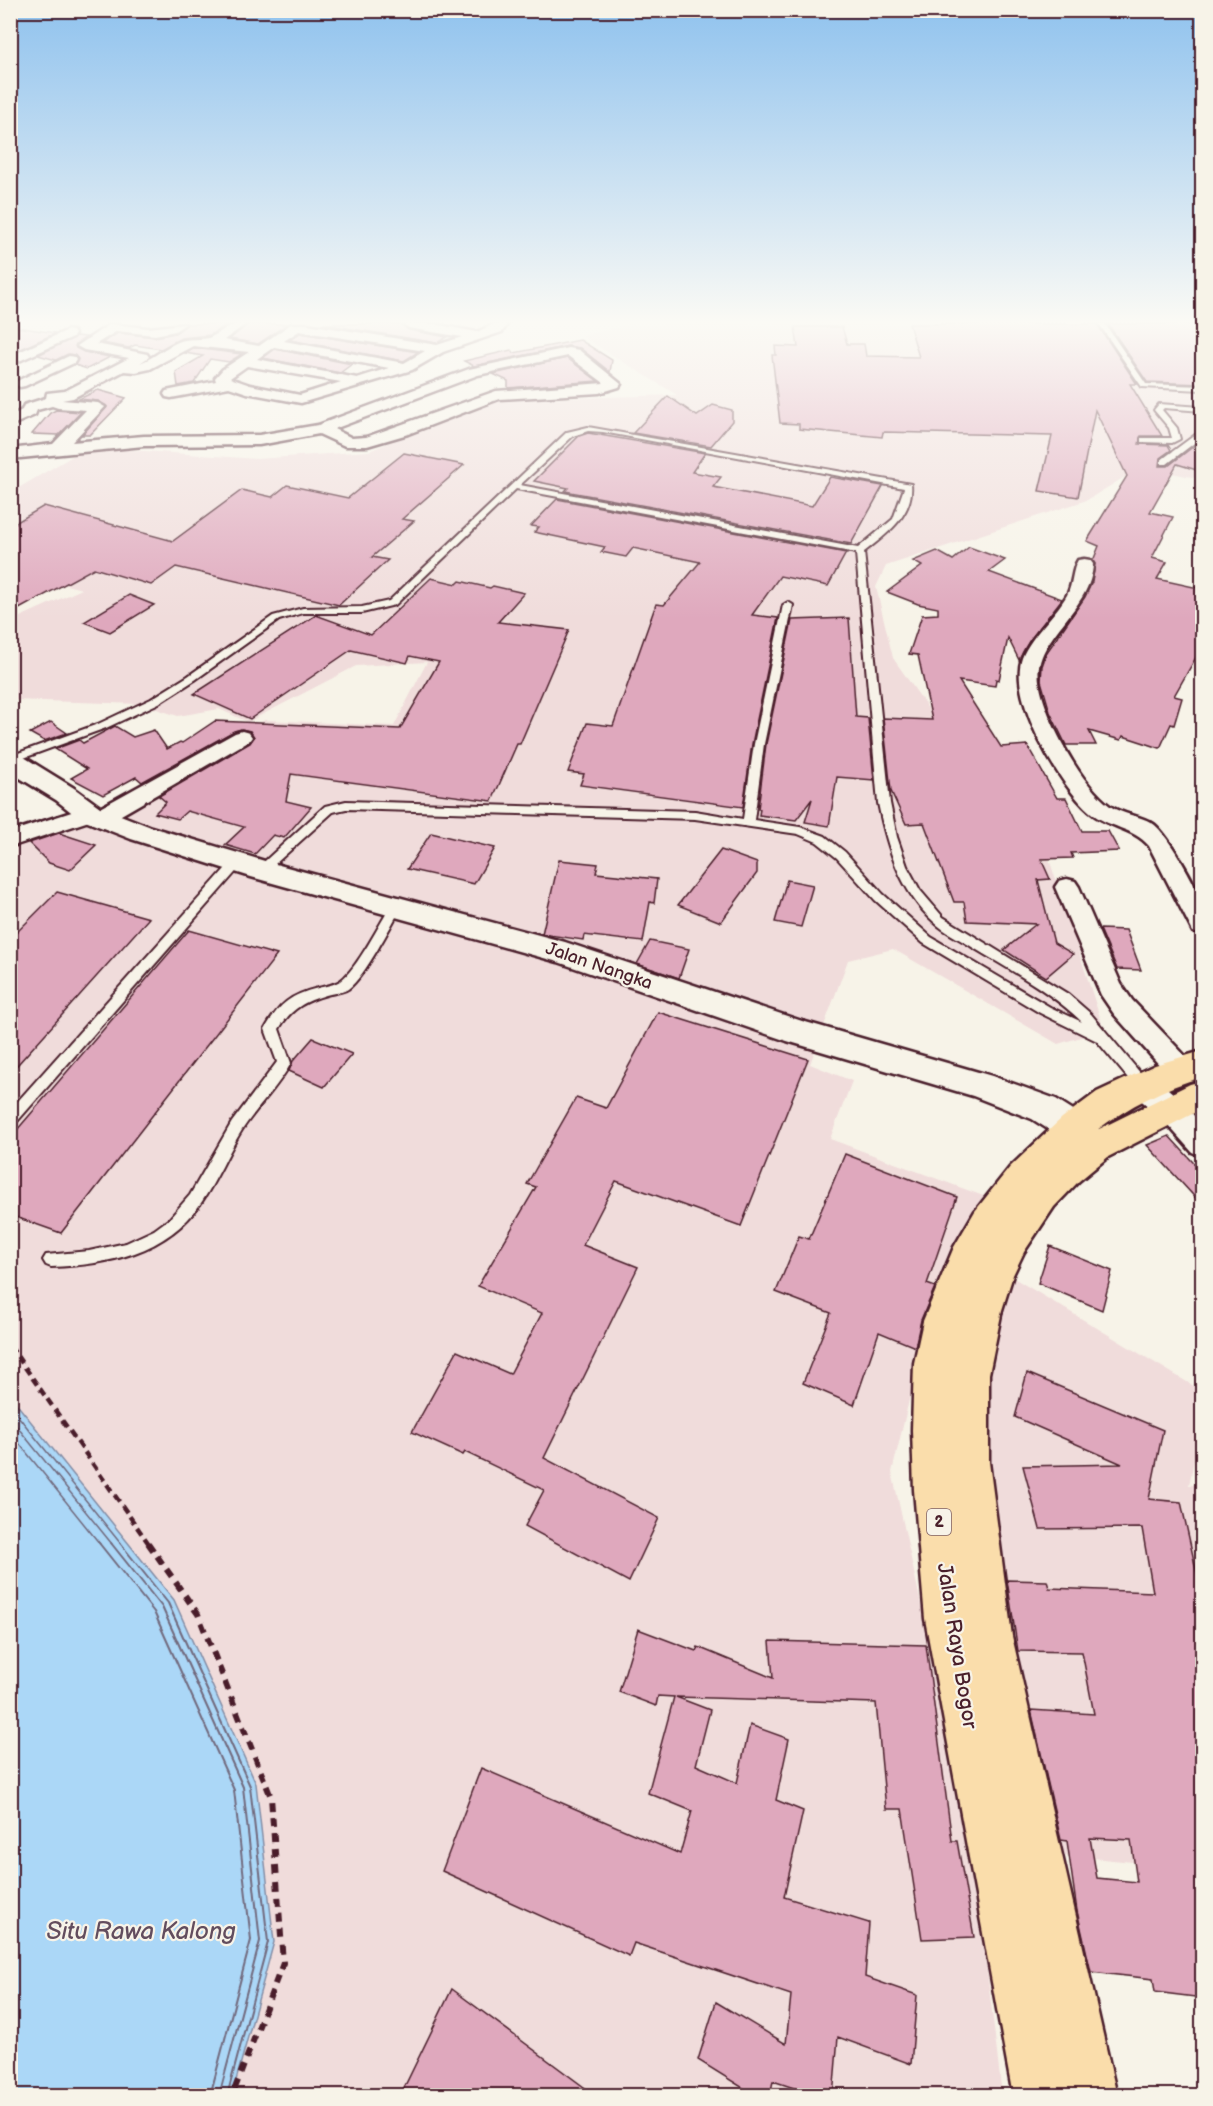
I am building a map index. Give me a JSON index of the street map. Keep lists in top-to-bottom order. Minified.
{"streets":{"highway":["2","Jalan Raya Bogor"],"street":["Jalan Nangka"]},"crossings":[["Jalan Nangka","Jalan Raya Bogor"]],"water":["Situ Rawa Kalong"]}
